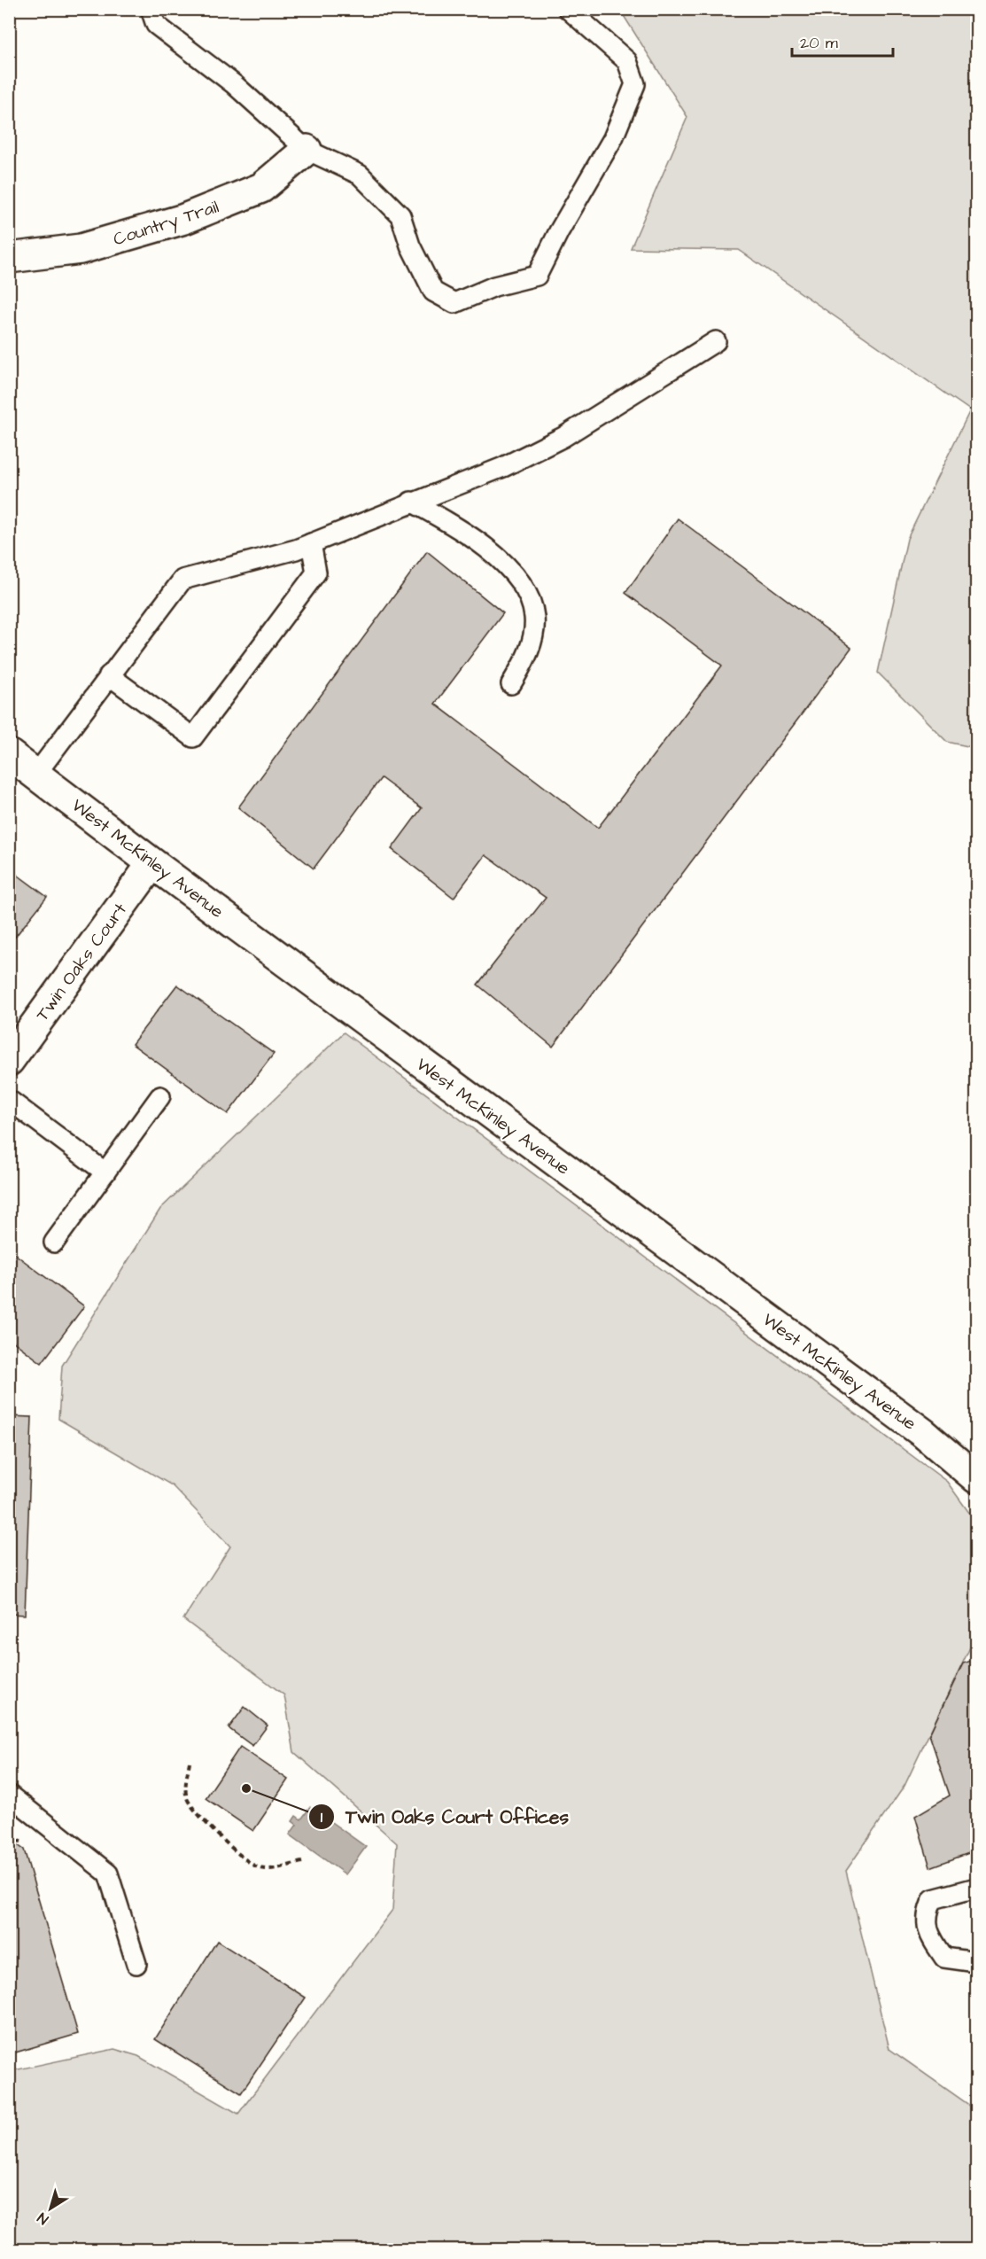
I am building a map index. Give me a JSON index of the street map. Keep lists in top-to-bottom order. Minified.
{"streets":{"street":["Country Trail","West McKinley Avenue","Twin Oaks Court"]},"crossings":[["West McKinley Avenue","Twin Oaks Court"]],"places":["Twin Oaks Court Offices"],"scale_bar":"20 m","north":"bottom left"}
